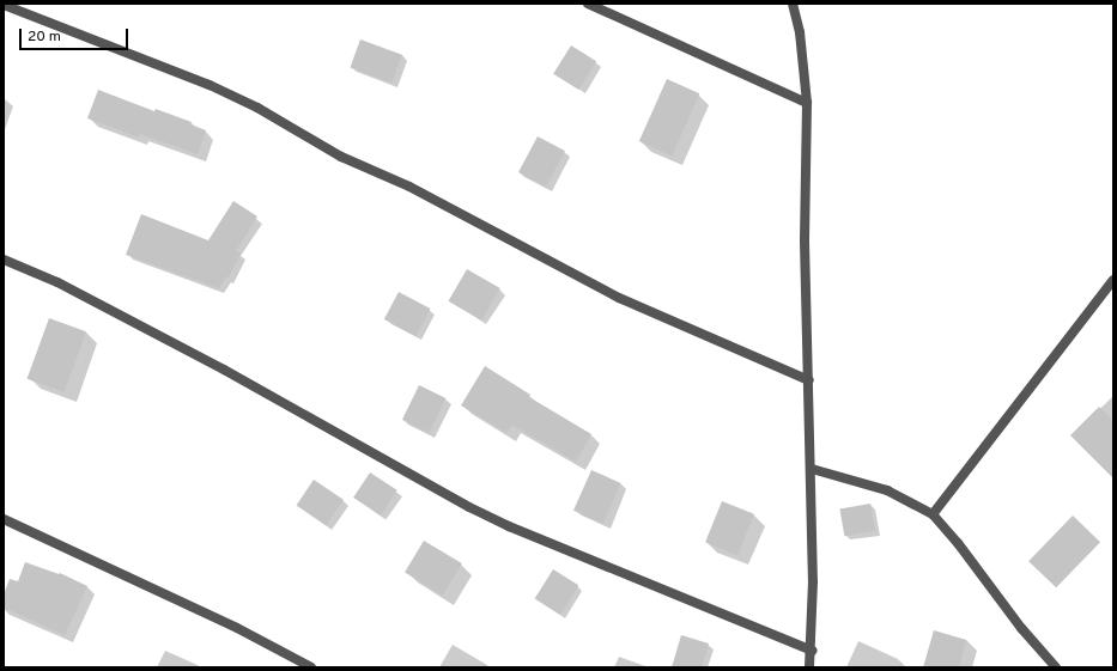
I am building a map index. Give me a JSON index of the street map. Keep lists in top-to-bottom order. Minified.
{"scale_bar":"20 m"}
